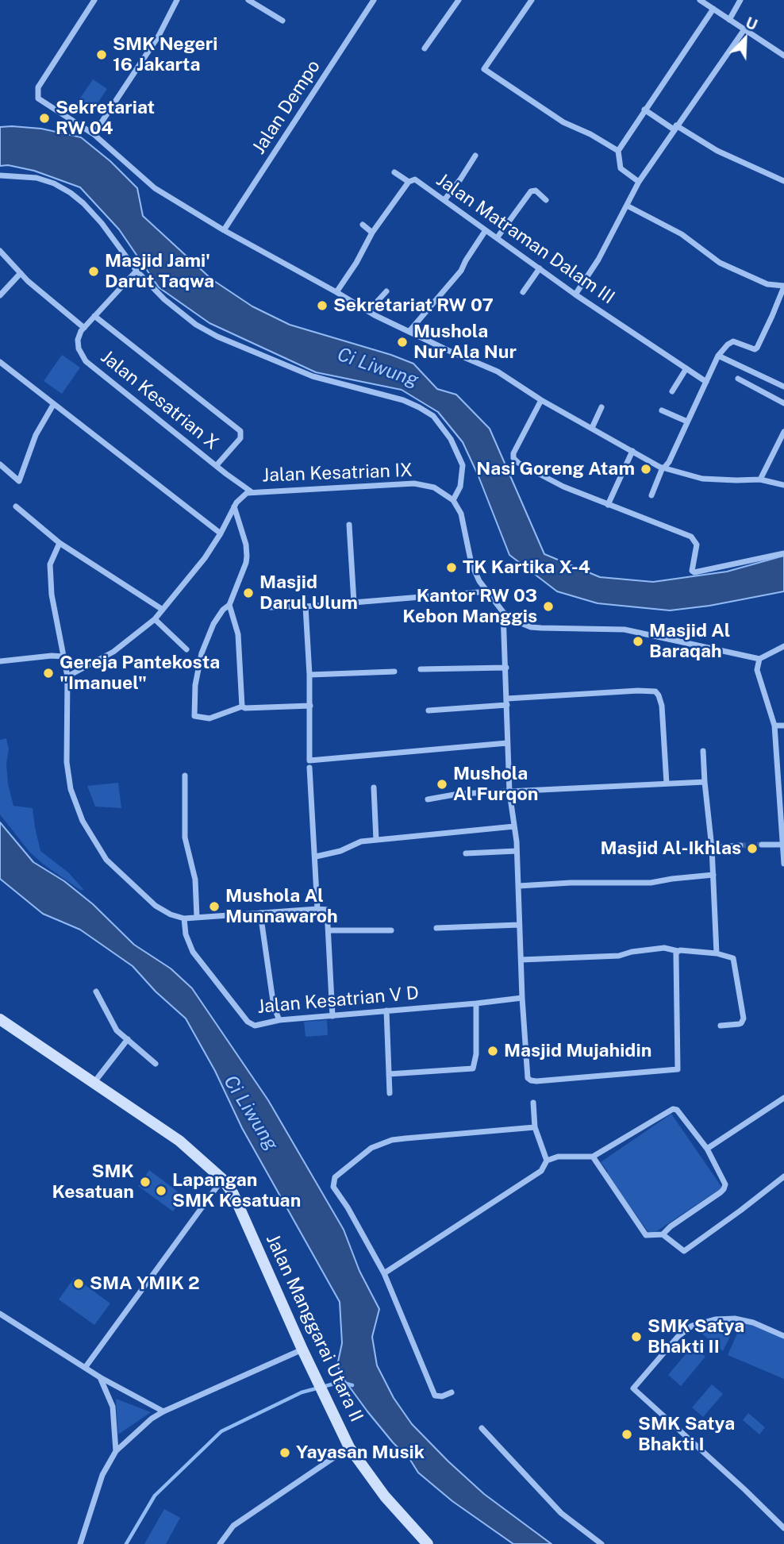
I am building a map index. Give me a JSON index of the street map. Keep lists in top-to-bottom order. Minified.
{"streets":{"street":["Jalan Dempo","Jalan Matraman Dalam III","Jalan Kesatrian X","Jalan Kesatrian IX","Jalan Kesatrian V D","Jalan Manggarai Utara II"]},"crossings":[["Jalan Kesatrian X","Jalan Kesatrian IX"]],"water":["Ci Liwung"],"places":["SMK Negeri 16 Jakarta","Sekretariat RW 04","Masjid Jami' Darut Taqwa","Sekretariat RW 07","Mushola Nur Ala Nur","Nasi Goreng Atam","TK Kartika X-4","Masjid Darul Ulum","Kantor RW 03 Kebon Manggis","Masjid Al Baraqah","Gereja Pantekosta \"Imanuel\"","Mushola Al Furqon","Masjid Al-Ikhlas","Mushola Al Munnawaroh","Masjid Mujahidin","SMK Kesatuan","Lapangan SMK Kesatuan","SMA YMIK 2","SMK Satya Bhakti II","SMK Satya Bhakti I","Yayasan Musik"],"north":"top right"}
